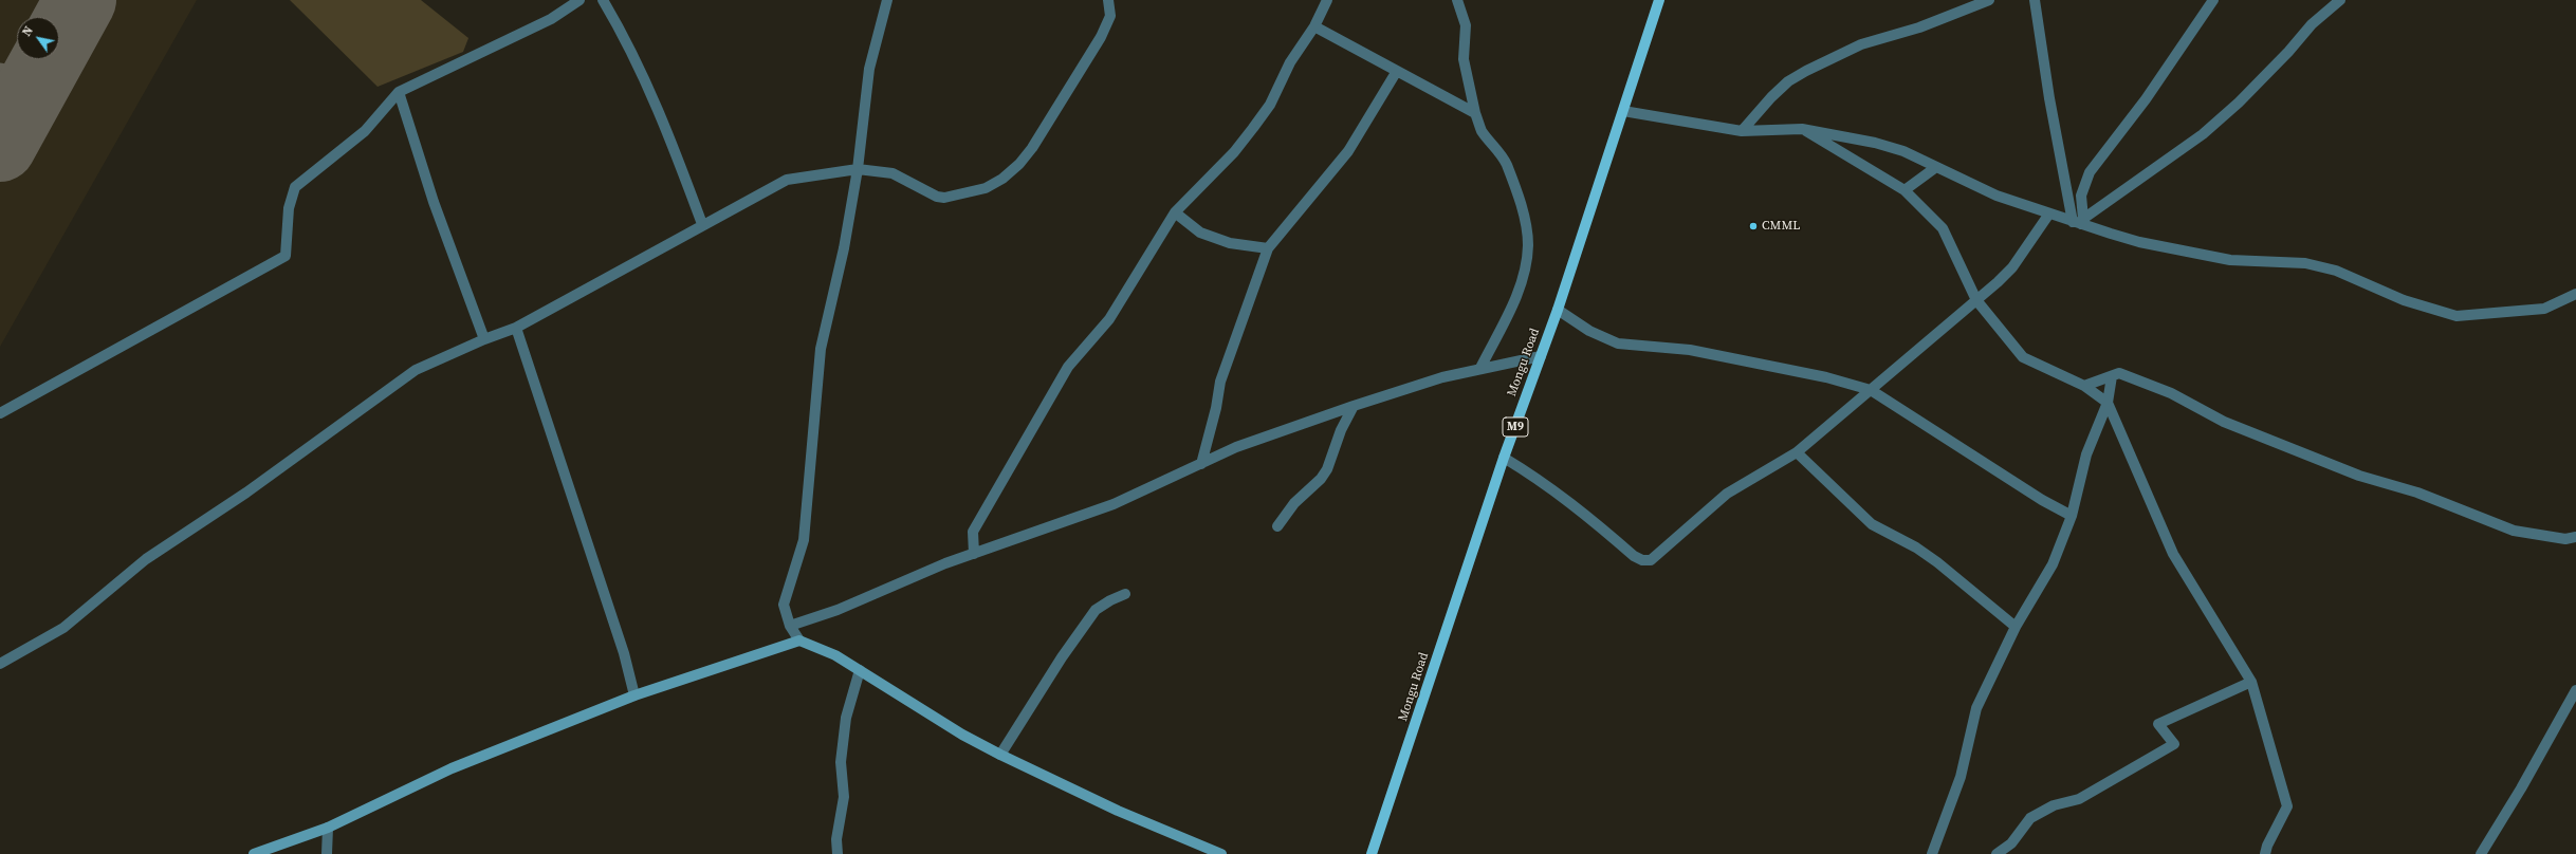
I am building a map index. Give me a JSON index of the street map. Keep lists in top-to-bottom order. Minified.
{"streets":{"main road":["Mongu Road","M9"]},"places":["CMML"],"north":"top left"}
